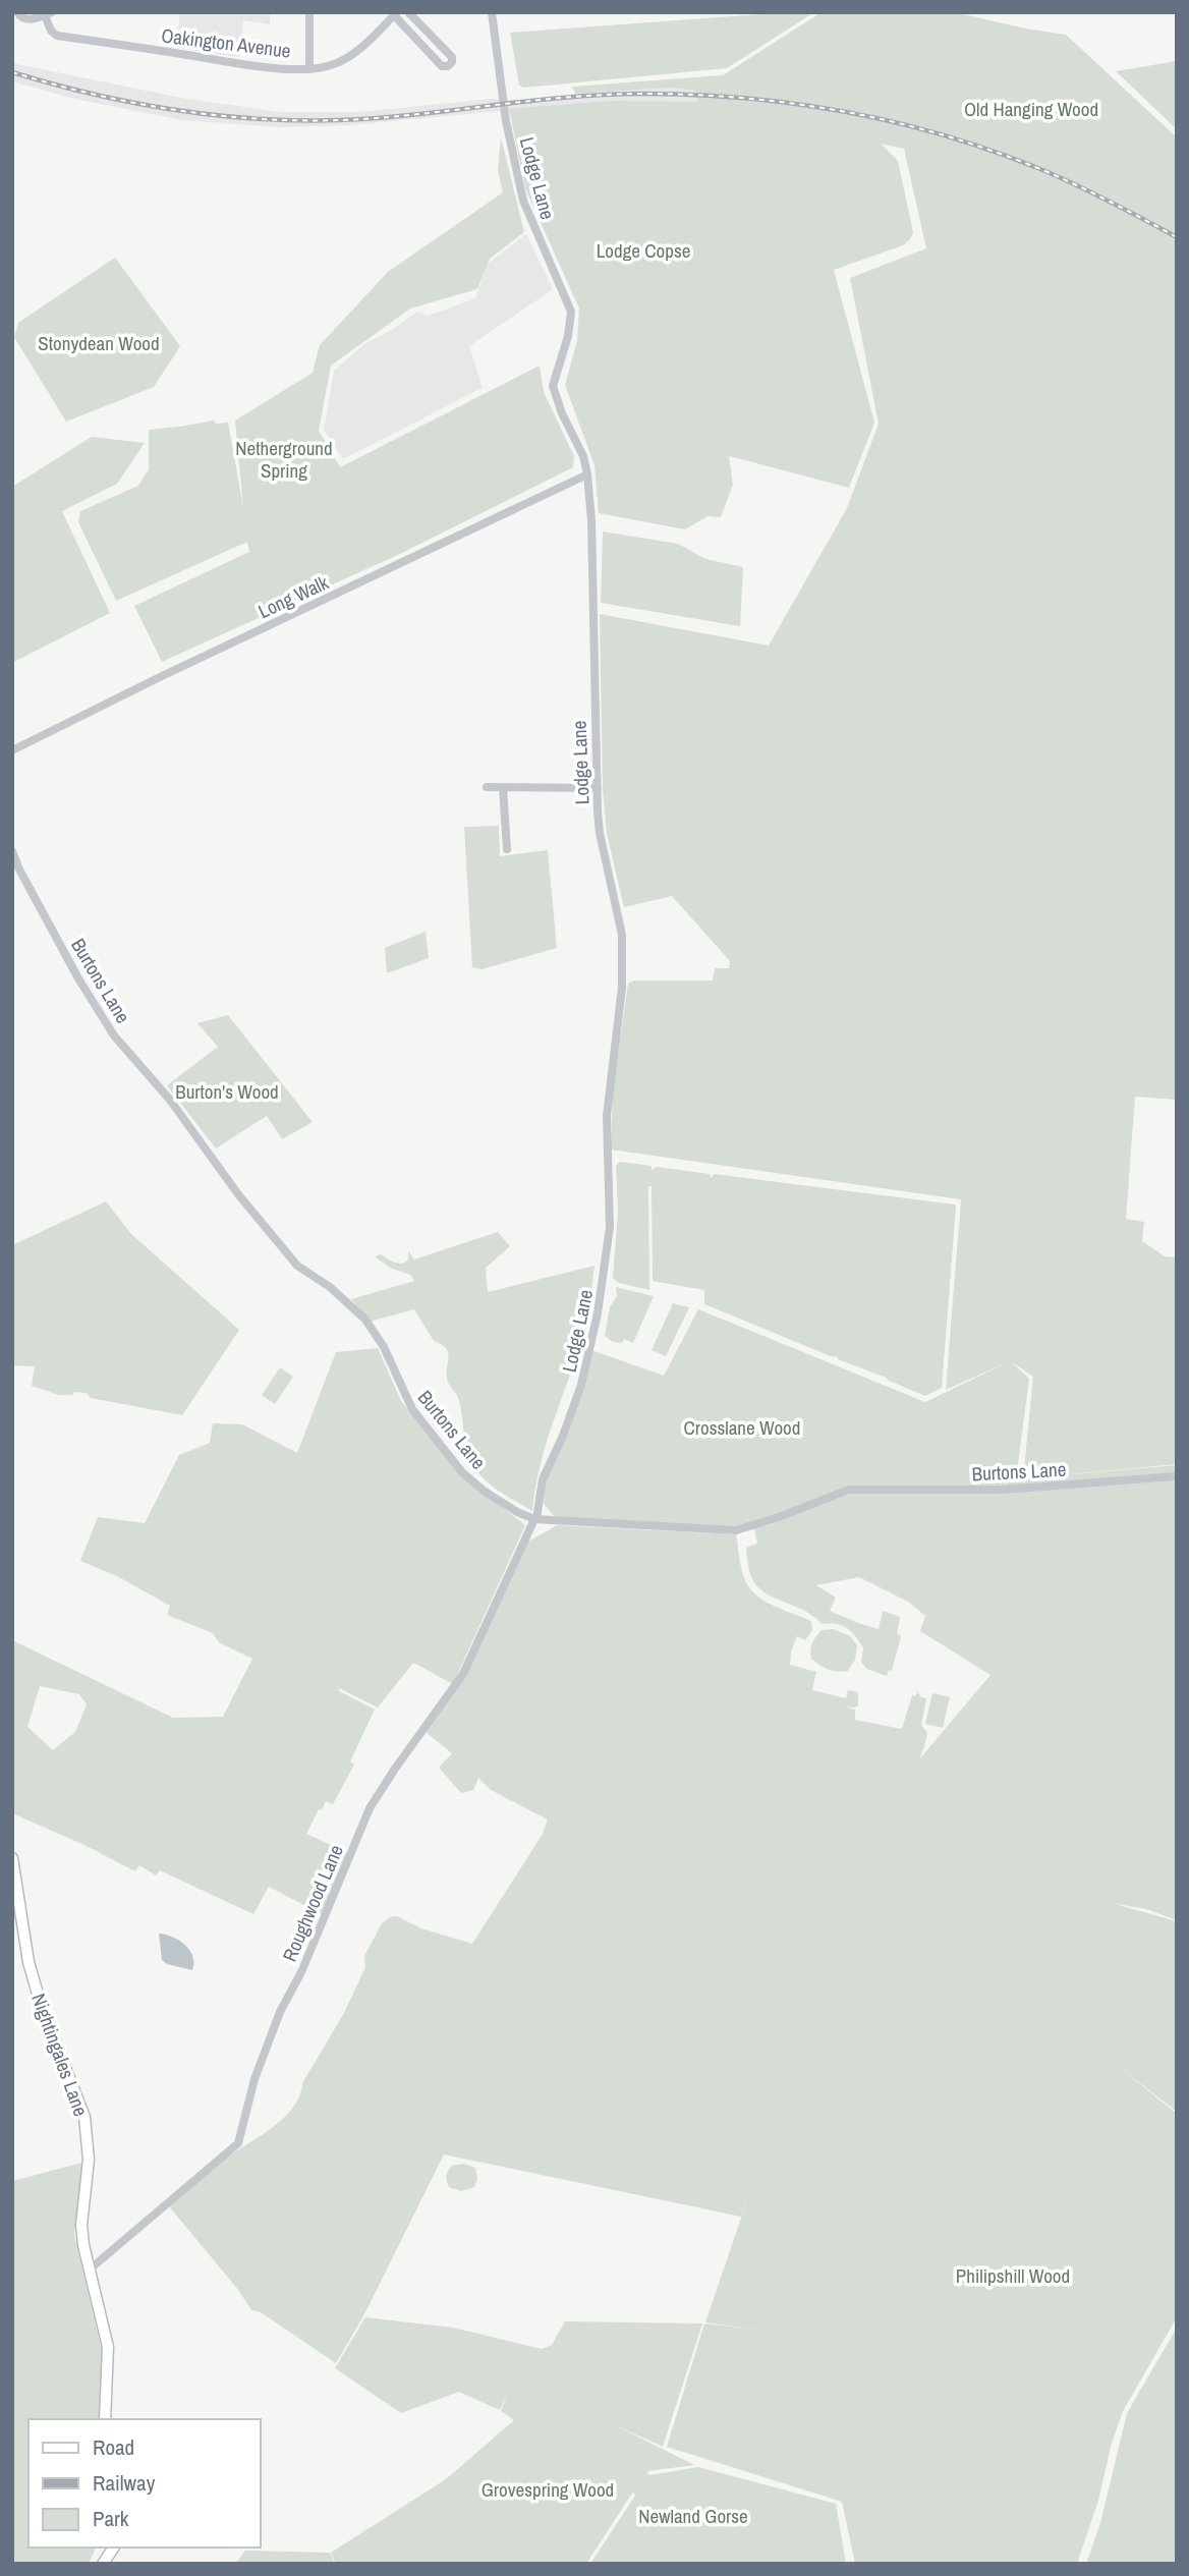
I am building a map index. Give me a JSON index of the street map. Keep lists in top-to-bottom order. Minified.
{"streets":{"main road":["Nightingales Lane"],"street":["Oakington Avenue","Lodge Lane","Long Walk","Burtons Lane","Roughwood Lane"]},"crossings":[["Lodge Lane","Long Walk"],["Lodge Lane","Burtons Lane"],["Lodge Lane","Roughwood Lane"],["Burtons Lane","Roughwood Lane"],["Roughwood Lane","Nightingales Lane"]],"parks":["Old Hanging Wood","Lodge Copse","Stonydean Wood","Netherground Spring","Burton's Wood","Crosslane Wood","Philipshill Wood","Grovespring Wood","Newland Gorse"],"legend":["Road","Railway","Park"]}
